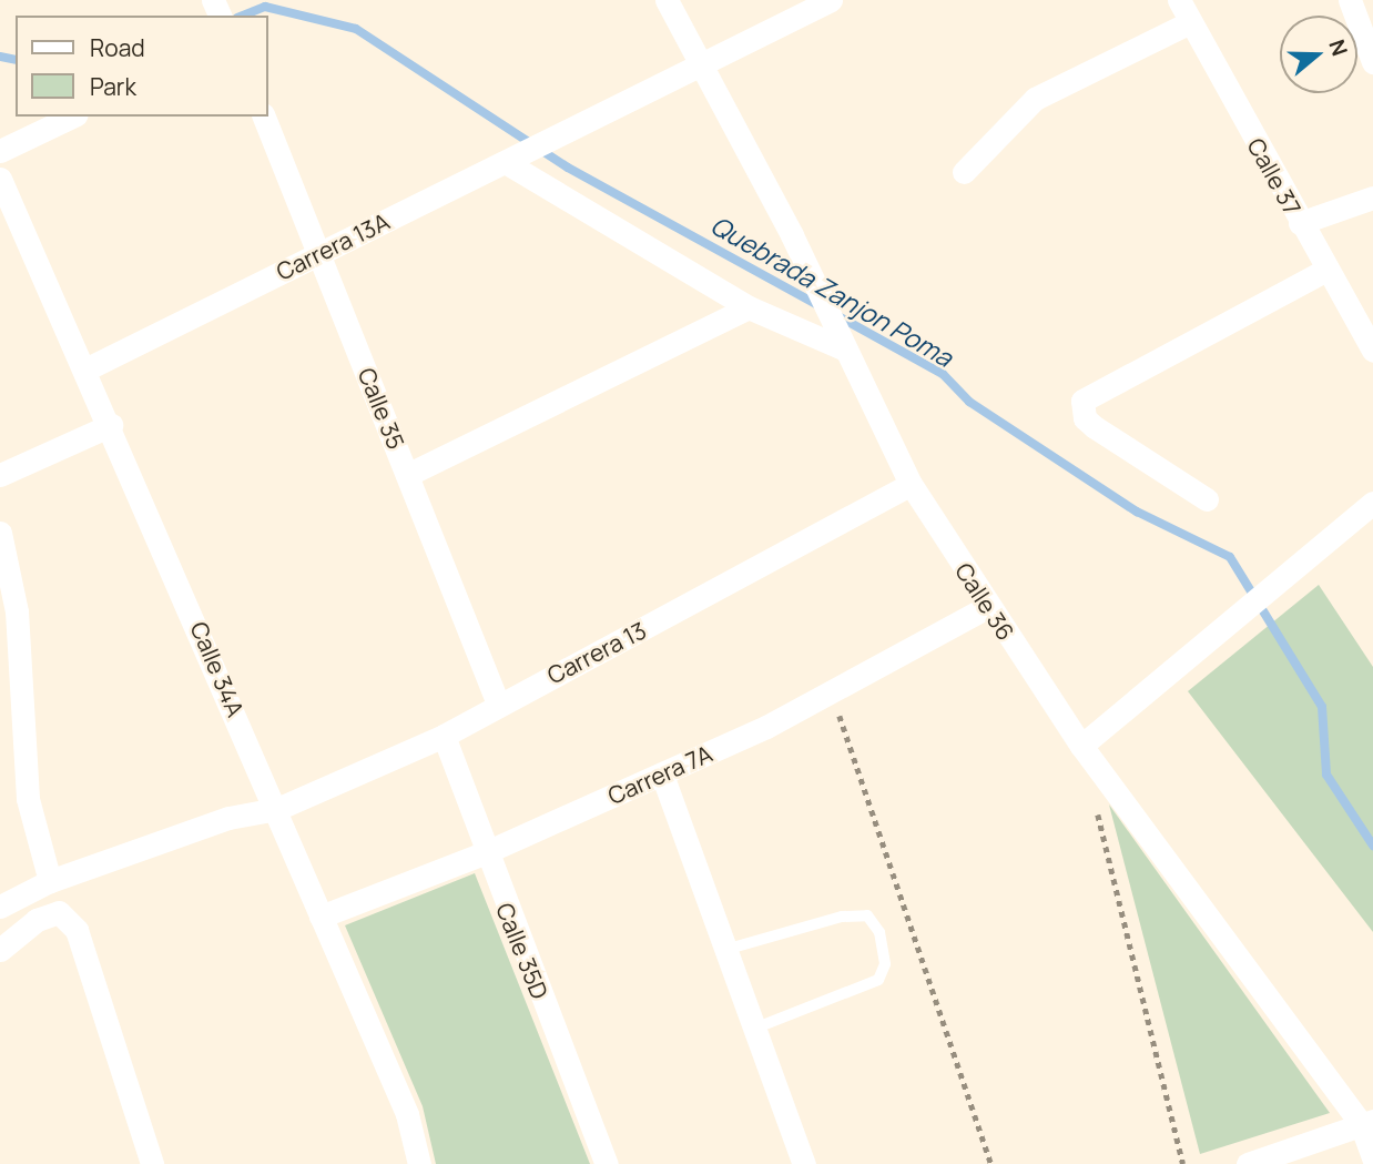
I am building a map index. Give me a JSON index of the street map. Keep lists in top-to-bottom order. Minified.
{"streets":{"street":["Calle 37","Carrera 13A","Calle 35","Calle 36","Carrera 13","Calle 34A","Carrera 7A","Calle 35D"]},"crossings":[["Carrera 13A","Calle 35"],["Carrera 13A","Calle 36"],["Carrera 13A","Calle 34A"],["Calle 35","Carrera 13"],["Calle 36","Carrera 13"],["Calle 36","Carrera 7A"],["Carrera 13","Calle 34A"],["Carrera 13","Calle 35D"],["Calle 34A","Carrera 7A"],["Carrera 7A","Calle 35D"]],"water":["Quebrada Zanjon Poma"],"legend":["Road","Park"],"north":"right"}
